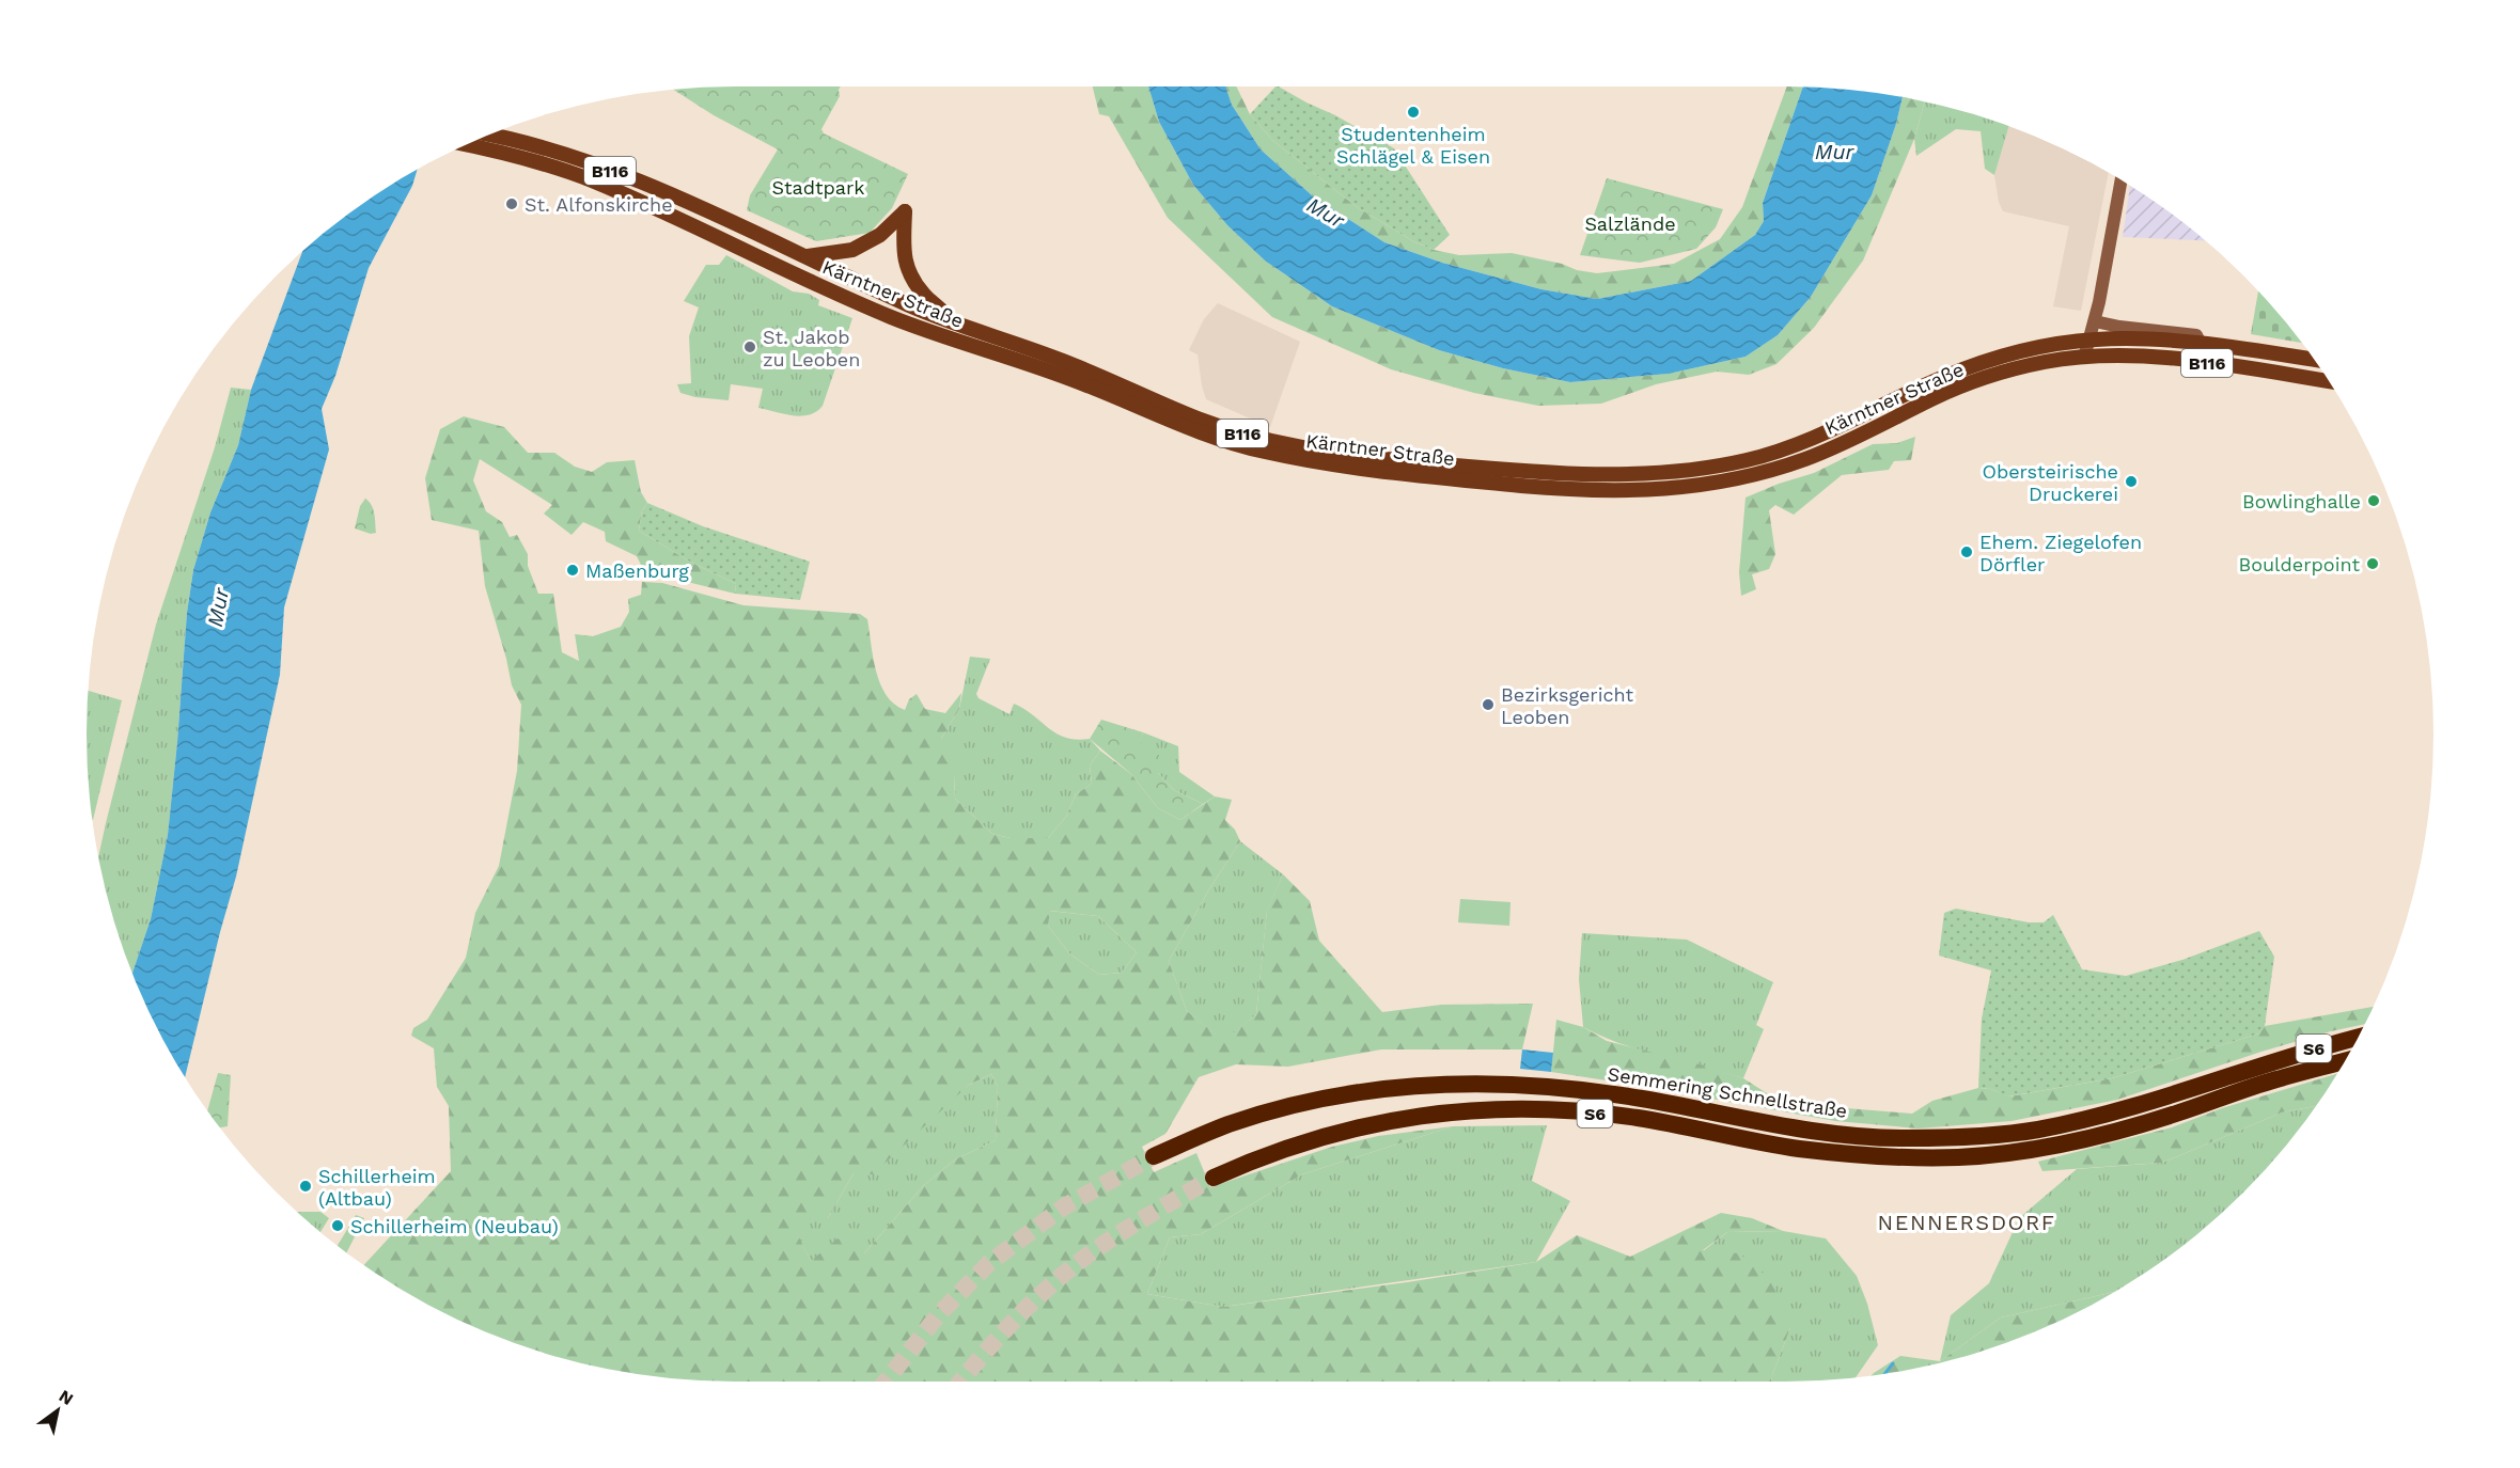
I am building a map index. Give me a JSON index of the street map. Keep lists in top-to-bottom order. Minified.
{"streets":{"highway":["S6","Semmering Schnellstraße"],"main road":["B116","Kärntner Straße"]},"districts":["NENNERSDORF"],"water":["Mur"],"parks":["Stadtpark","Salzlände"],"places":["Studentenheim Schlägel & Eisen","St. Alfonskirche","St. Jakob zu Leoben","Obersteirische Druckerei","Bowlinghalle","Ehem. Ziegelofen Dörfler","Boulderpoint","Maßenburg","Bezirksgericht Leoben","Schillerheim (Altbau)","Schillerheim (Neubau)"],"north":"top right"}
